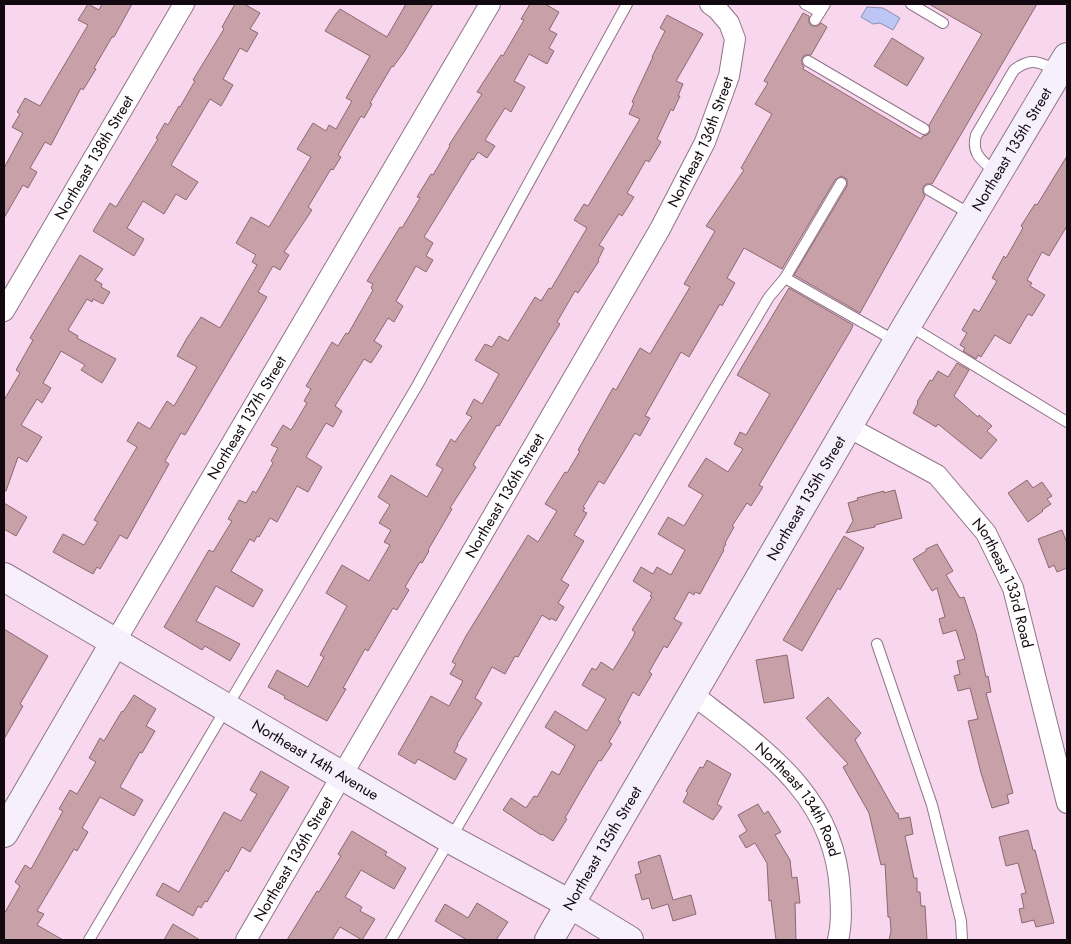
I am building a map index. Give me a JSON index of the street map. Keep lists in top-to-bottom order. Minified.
{"streets":{"main road":["Northeast 135th Street","Northeast 137th Street","Northeast 14th Avenue"],"street":["Northeast 136th Street","Northeast 138th Street","Northeast 133rd Road","Northeast 134th Road"]},"crossings":[["Northeast 136th Street","Northeast 14th Avenue"],["Northeast 135th Street","Northeast 133rd Road"],["Northeast 135th Street","Northeast 14th Avenue"],["Northeast 135th Street","Northeast 134th Road"],["Northeast 137th Street","Northeast 14th Avenue"]]}
